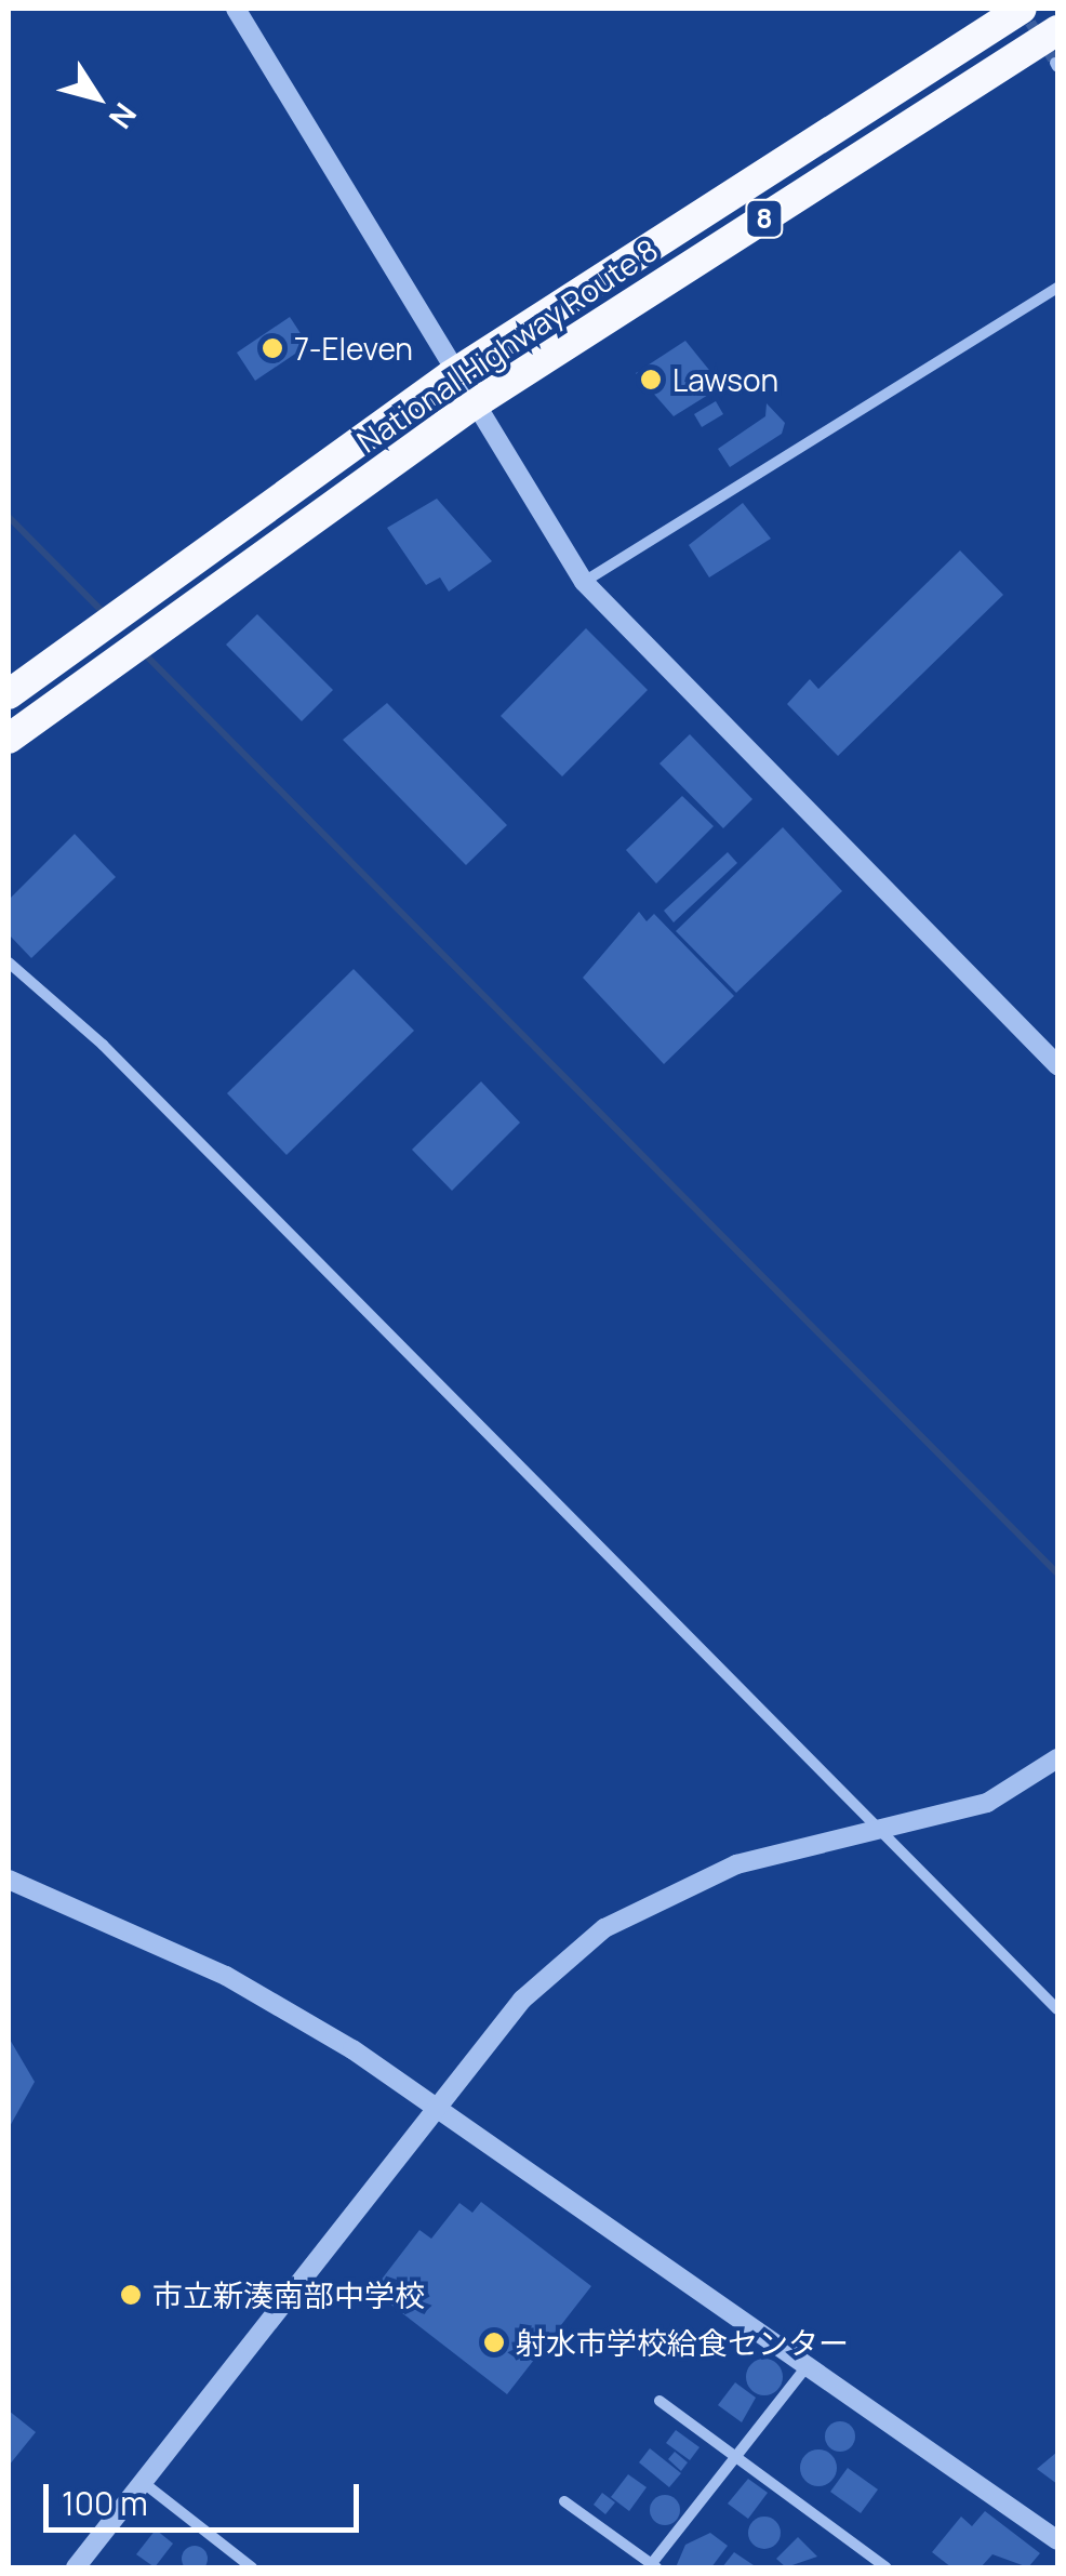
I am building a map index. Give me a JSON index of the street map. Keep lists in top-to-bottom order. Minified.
{"streets":{"highway":["8","National Highway Route 8"]},"places":["7-Eleven","Lawson","市立新湊南部中学校","射水市学校給食センター"],"scale_bar":"100 m","north":"bottom right"}
